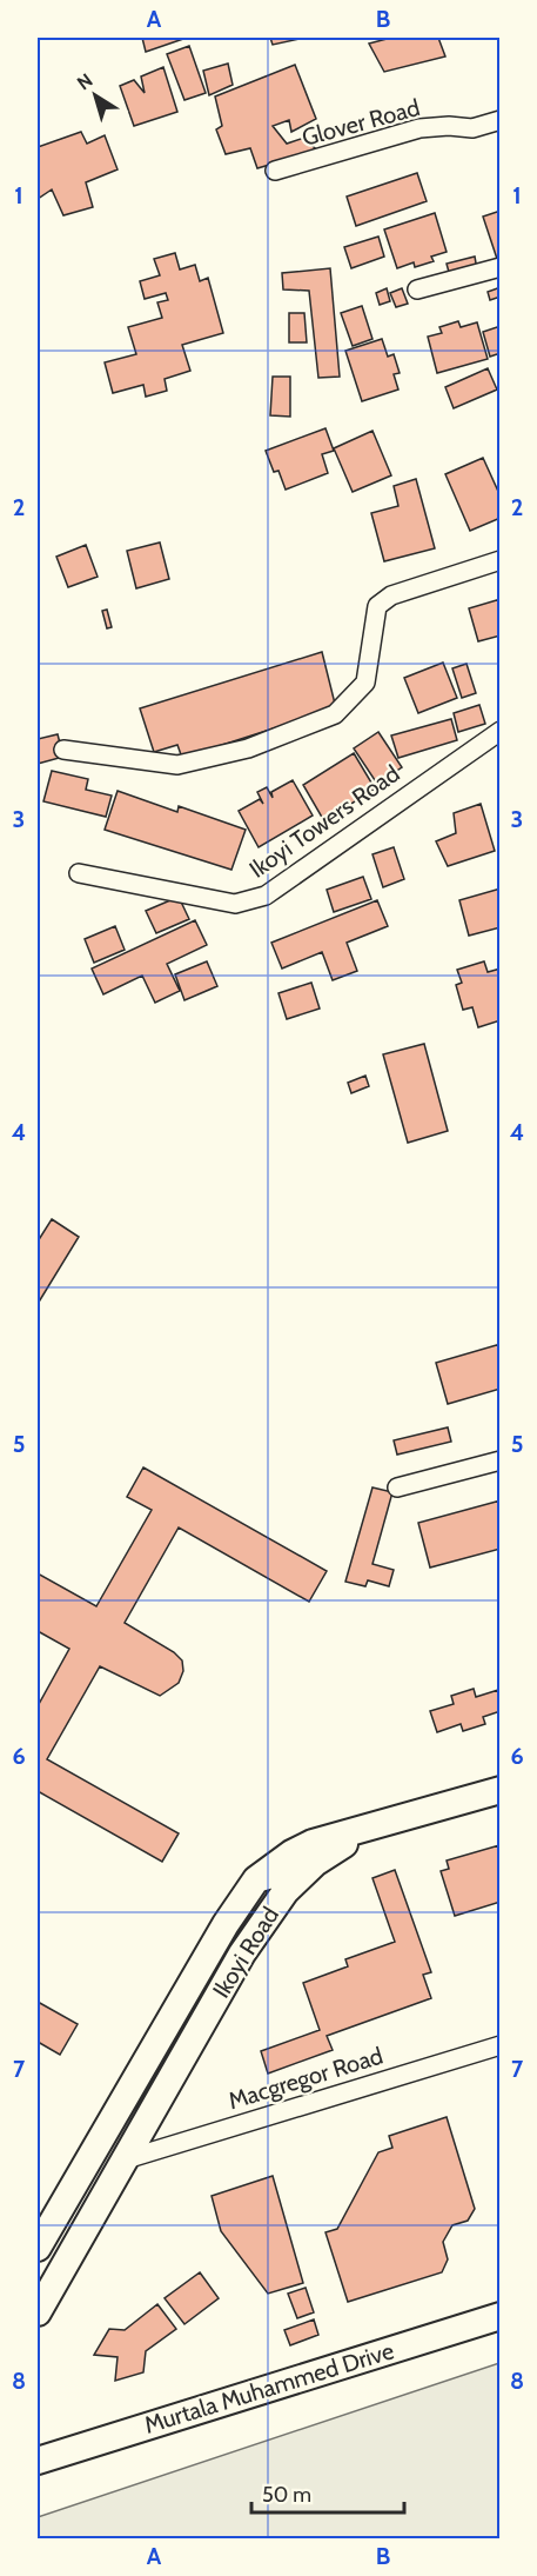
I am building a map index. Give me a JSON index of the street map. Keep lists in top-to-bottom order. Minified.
{"streets":{"main road":["Ikoyi Road","Murtala Muhammed Drive"],"street":["Glover Road","Ikoyi Towers Road","Macgregor Road"]},"crossings":[["Ikoyi Road","Macgregor Road"]],"scale_bar":"50 m","north":"top left","grid":{"columns":["A","B"],"rows":["1","2","3","4","5","6","7","8"]}}
